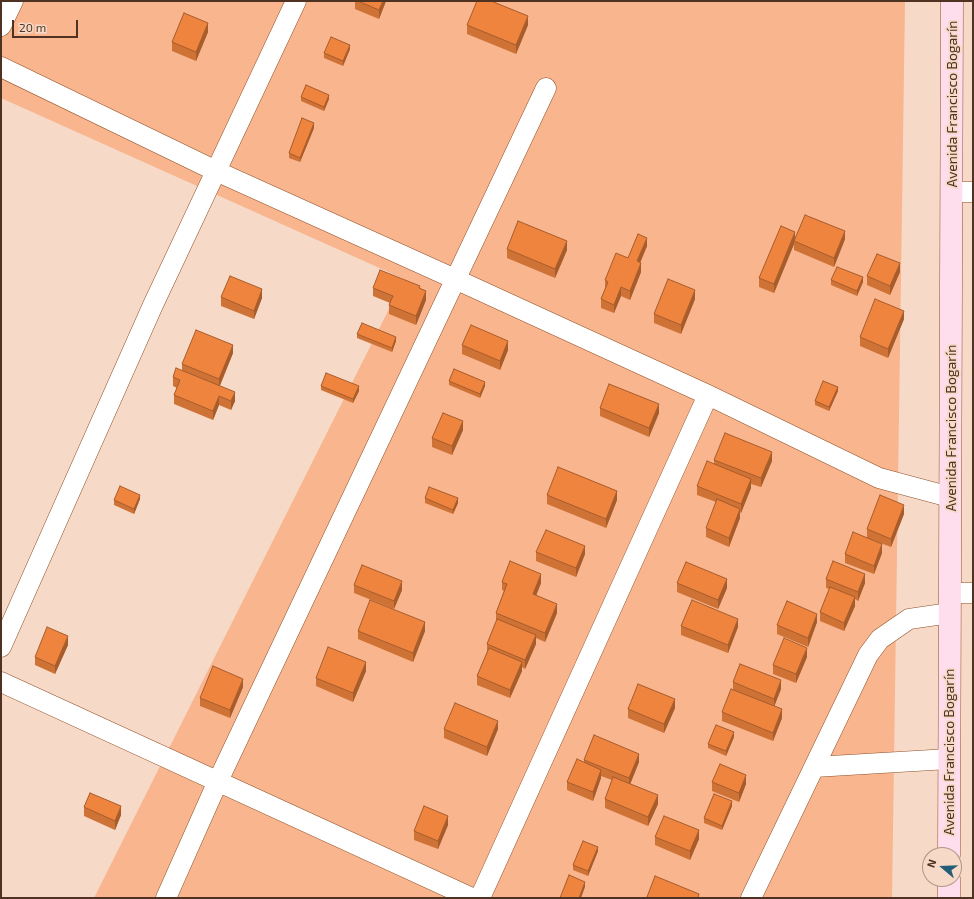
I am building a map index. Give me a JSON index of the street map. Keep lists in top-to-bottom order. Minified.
{"streets":{"street":["Avenida Francisco Bogarín"]},"scale_bar":"20 m","north":"left"}
